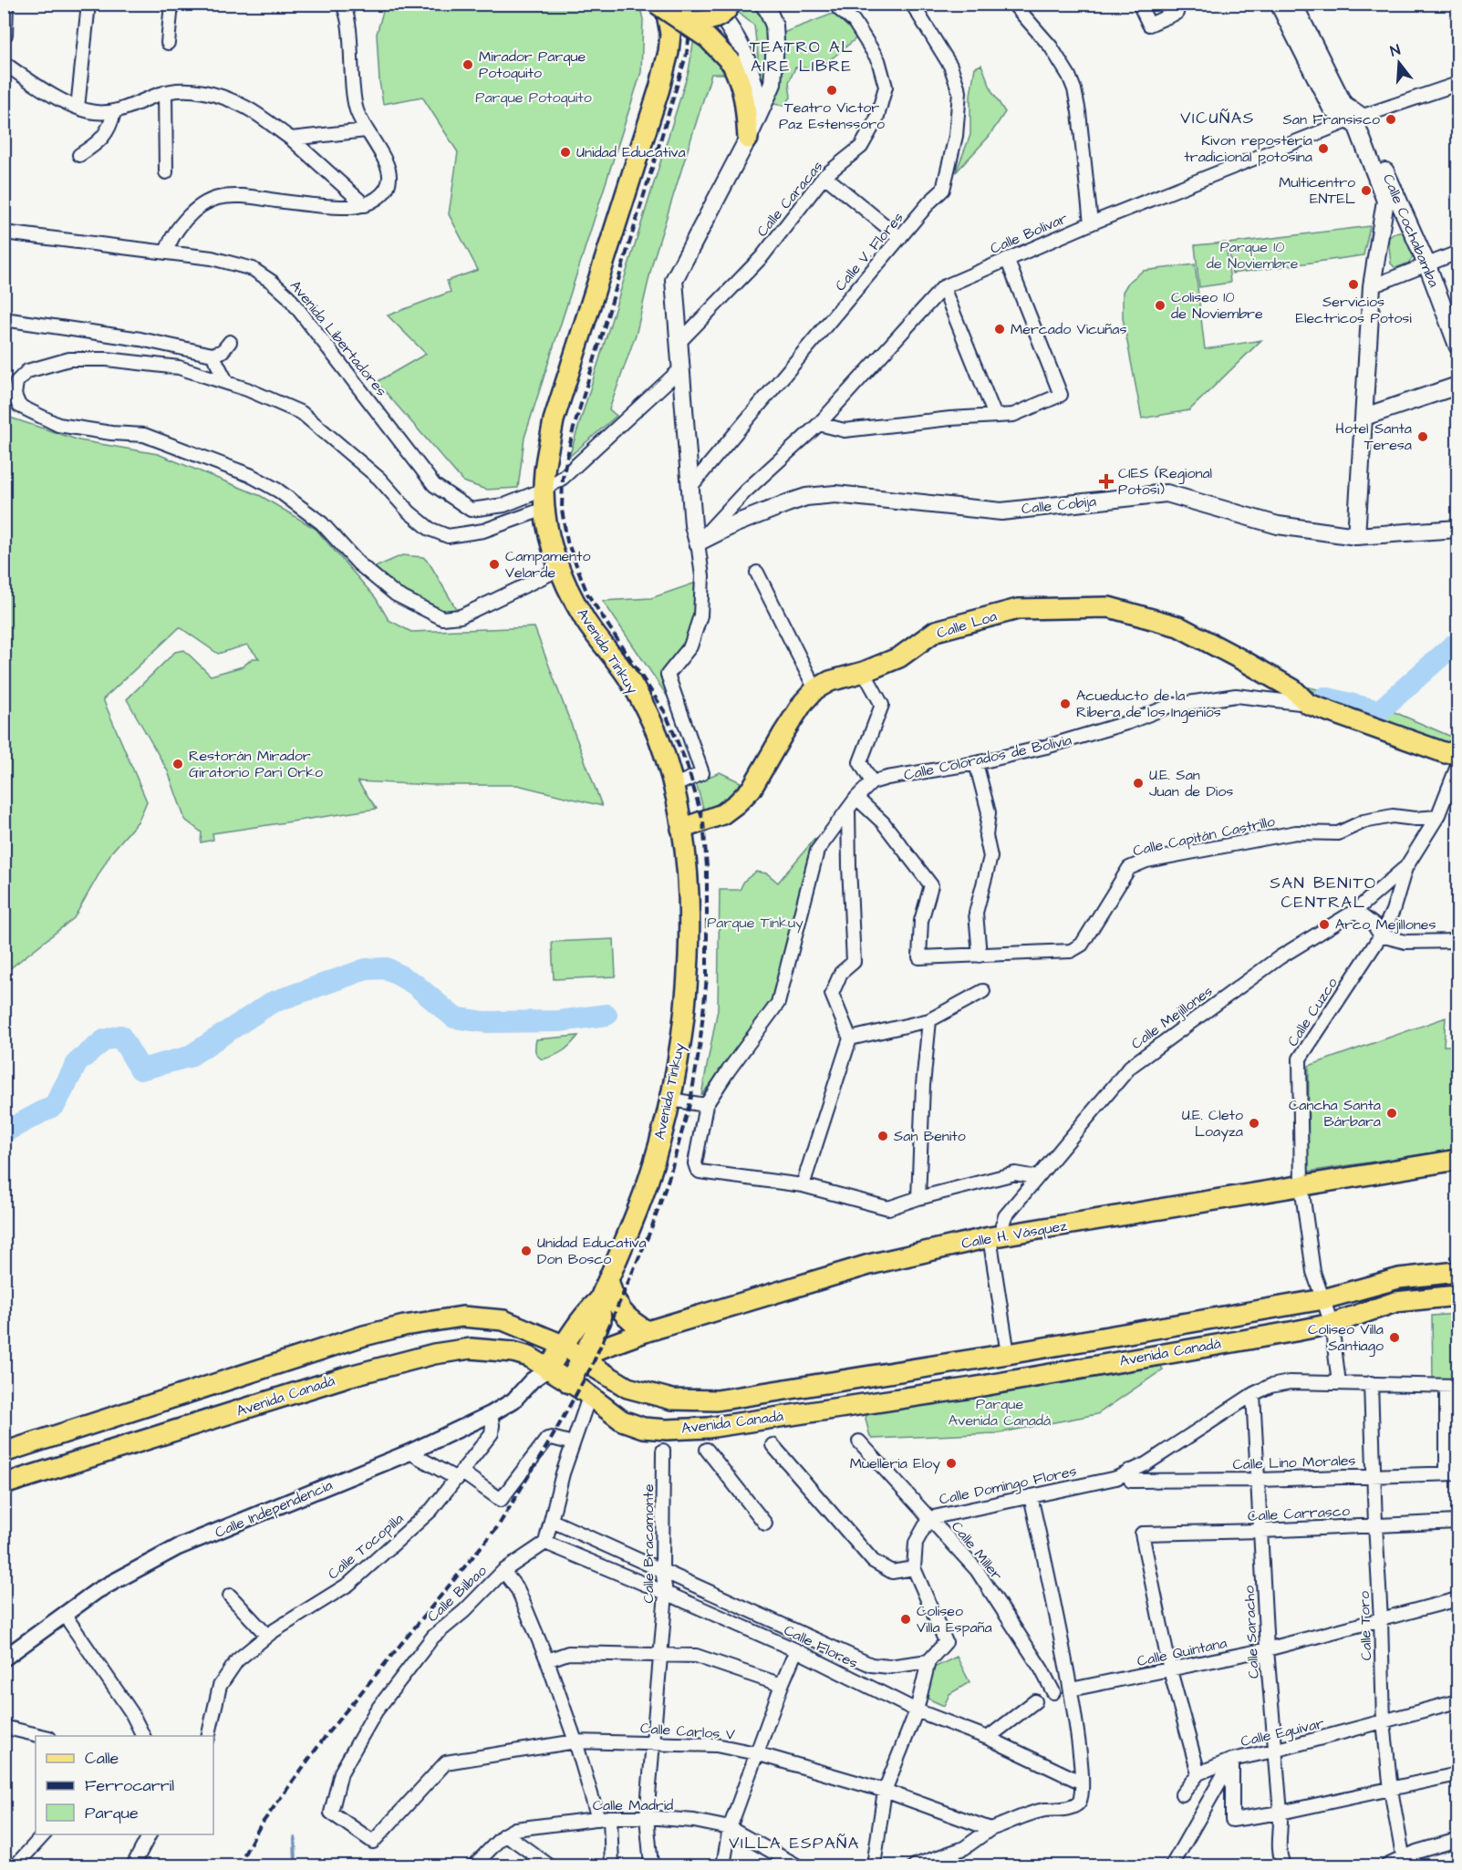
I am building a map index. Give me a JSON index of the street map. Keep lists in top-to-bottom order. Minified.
{"streets":{"main road":["Calle Cochabamba","Calle Cobija","Calle Loa","Avenida Tinkuy","Calle Colorados de Bolivia","Calle H. Vásquez","Avenida Canadá"],"street":["Calle Caracas","Calle Bolivar","Calle V. Flores","Avenida Libertadores","Calle Capitán Castrillo","Calle Cuzco","Calle Mejillones","Calle Lino Morales","Calle Domingo Flores","Calle Independencia","Calle Carrasco","Calle Bracamonte","Calle Tocopilla","Calle Miller","Calle Bilbao","Calle Toro","Calle Saracho","Calle Flores","Calle Quintana","Calle Carlos V","Calle Eguivar","Calle Madrid"]},"crossings":[["Calle Cochabamba","Calle Bolivar"],["Calle Cochabamba","Calle Cobija"],["Calle Bolivar","Calle Cobija"],["Avenida Libertadores","Avenida Tinkuy"],["Calle Loa","Avenida Tinkuy"],["Calle Loa","Calle Colorados de Bolivia"],["Avenida Tinkuy","Calle H. Vásquez"],["Avenida Tinkuy","Avenida Canadá"],["Avenida Tinkuy","Calle Independencia"],["Calle Capitán Castrillo","Calle Cuzco"],["Calle Cuzco","Calle Mejillones"],["Calle Cuzco","Calle H. Vásquez"],["Calle Cuzco","Avenida Canadá"],["Calle Mejillones","Calle H. Vásquez"],["Calle Mejillones","Avenida Canadá"],["Calle H. Vásquez","Avenida Canadá"],["Avenida Canadá","Calle Independencia"],["Calle Lino Morales","Calle Domingo Flores"],["Calle Lino Morales","Calle Toro"],["Calle Lino Morales","Calle Saracho"],["Calle Domingo Flores","Calle Miller"],["Calle Domingo Flores","Calle Toro"],["Calle Domingo Flores","Calle Saracho"],["Calle Independencia","Calle Tocopilla"],["Calle Carrasco","Calle Toro"],["Calle Carrasco","Calle Saracho"],["Calle Carrasco","Calle Quintana"],["Calle Bracamonte","Calle Flores"],["Calle Bracamonte","Calle Carlos V"],["Calle Bracamonte","Calle Madrid"],["Calle Bilbao","Calle Flores"],["Calle Bilbao","Calle Carlos V"],["Calle Toro","Calle Quintana"],["Calle Toro","Calle Eguivar"],["Calle Saracho","Calle Quintana"],["Calle Saracho","Calle Eguivar"]],"districts":["TEATRO AL AIRE LIBRE","VICUÑAS","SAN BENITO CENTRAL","VILLA ESPAÑA"],"parks":["Parque Potoquito","Parque 10 de Noviembre","Parque Tinkuy","Parque Avenida Canadá"],"places":{"other":["Mirador Parque Potoquito","Teatro Victor Paz Estenssoro","San Fransisco","Kivon repostería tradicional potosina","Unidad Educativa","Multicentro ENTEL","Servicios Electricos Potosi","Coliseo 10 de Noviembre","Mercado Vicuñas","Hotel Santa Teresa","Campamento Velarde","Acueducto de la Ribera de los Ingenios","Restorán Mirador Giratorio Pari Orko","U.E. San Juan de Dios","Arco Mejillones","Cancha Santa Bárbara","U.E. Cleto Loayza","San Benito","Unidad Educativa Don Bosco","Coliseo Villa Santiago","Muelleria Eloy","Coliseo Villa España"],"health":["CIES (Regional Potosi)"]},"legend":["Calle","Ferrocarril","Parque"],"north":"top"}
